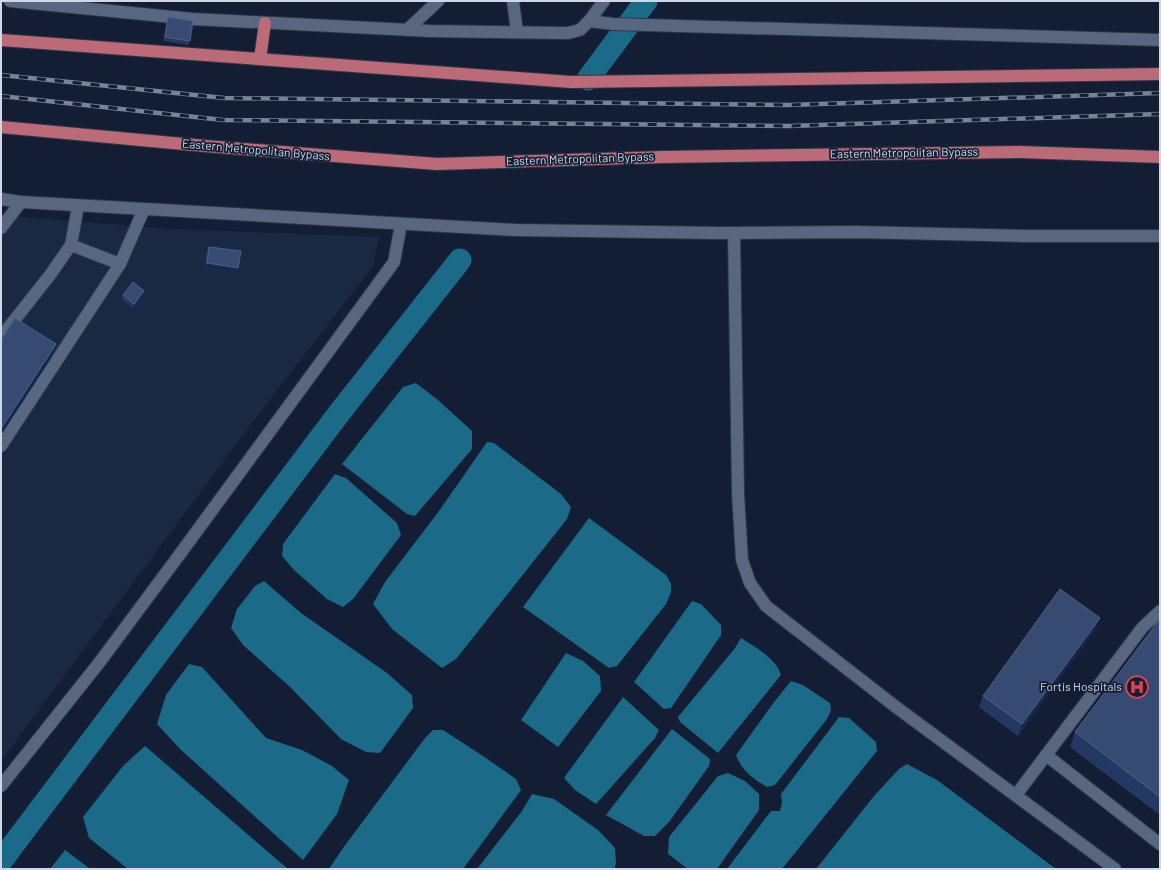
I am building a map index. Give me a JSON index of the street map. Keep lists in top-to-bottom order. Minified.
{"streets":{"main road":["Eastern Metropolitan Bypass"]},"places":{"hospital":["Fortis Hospitals"]}}
